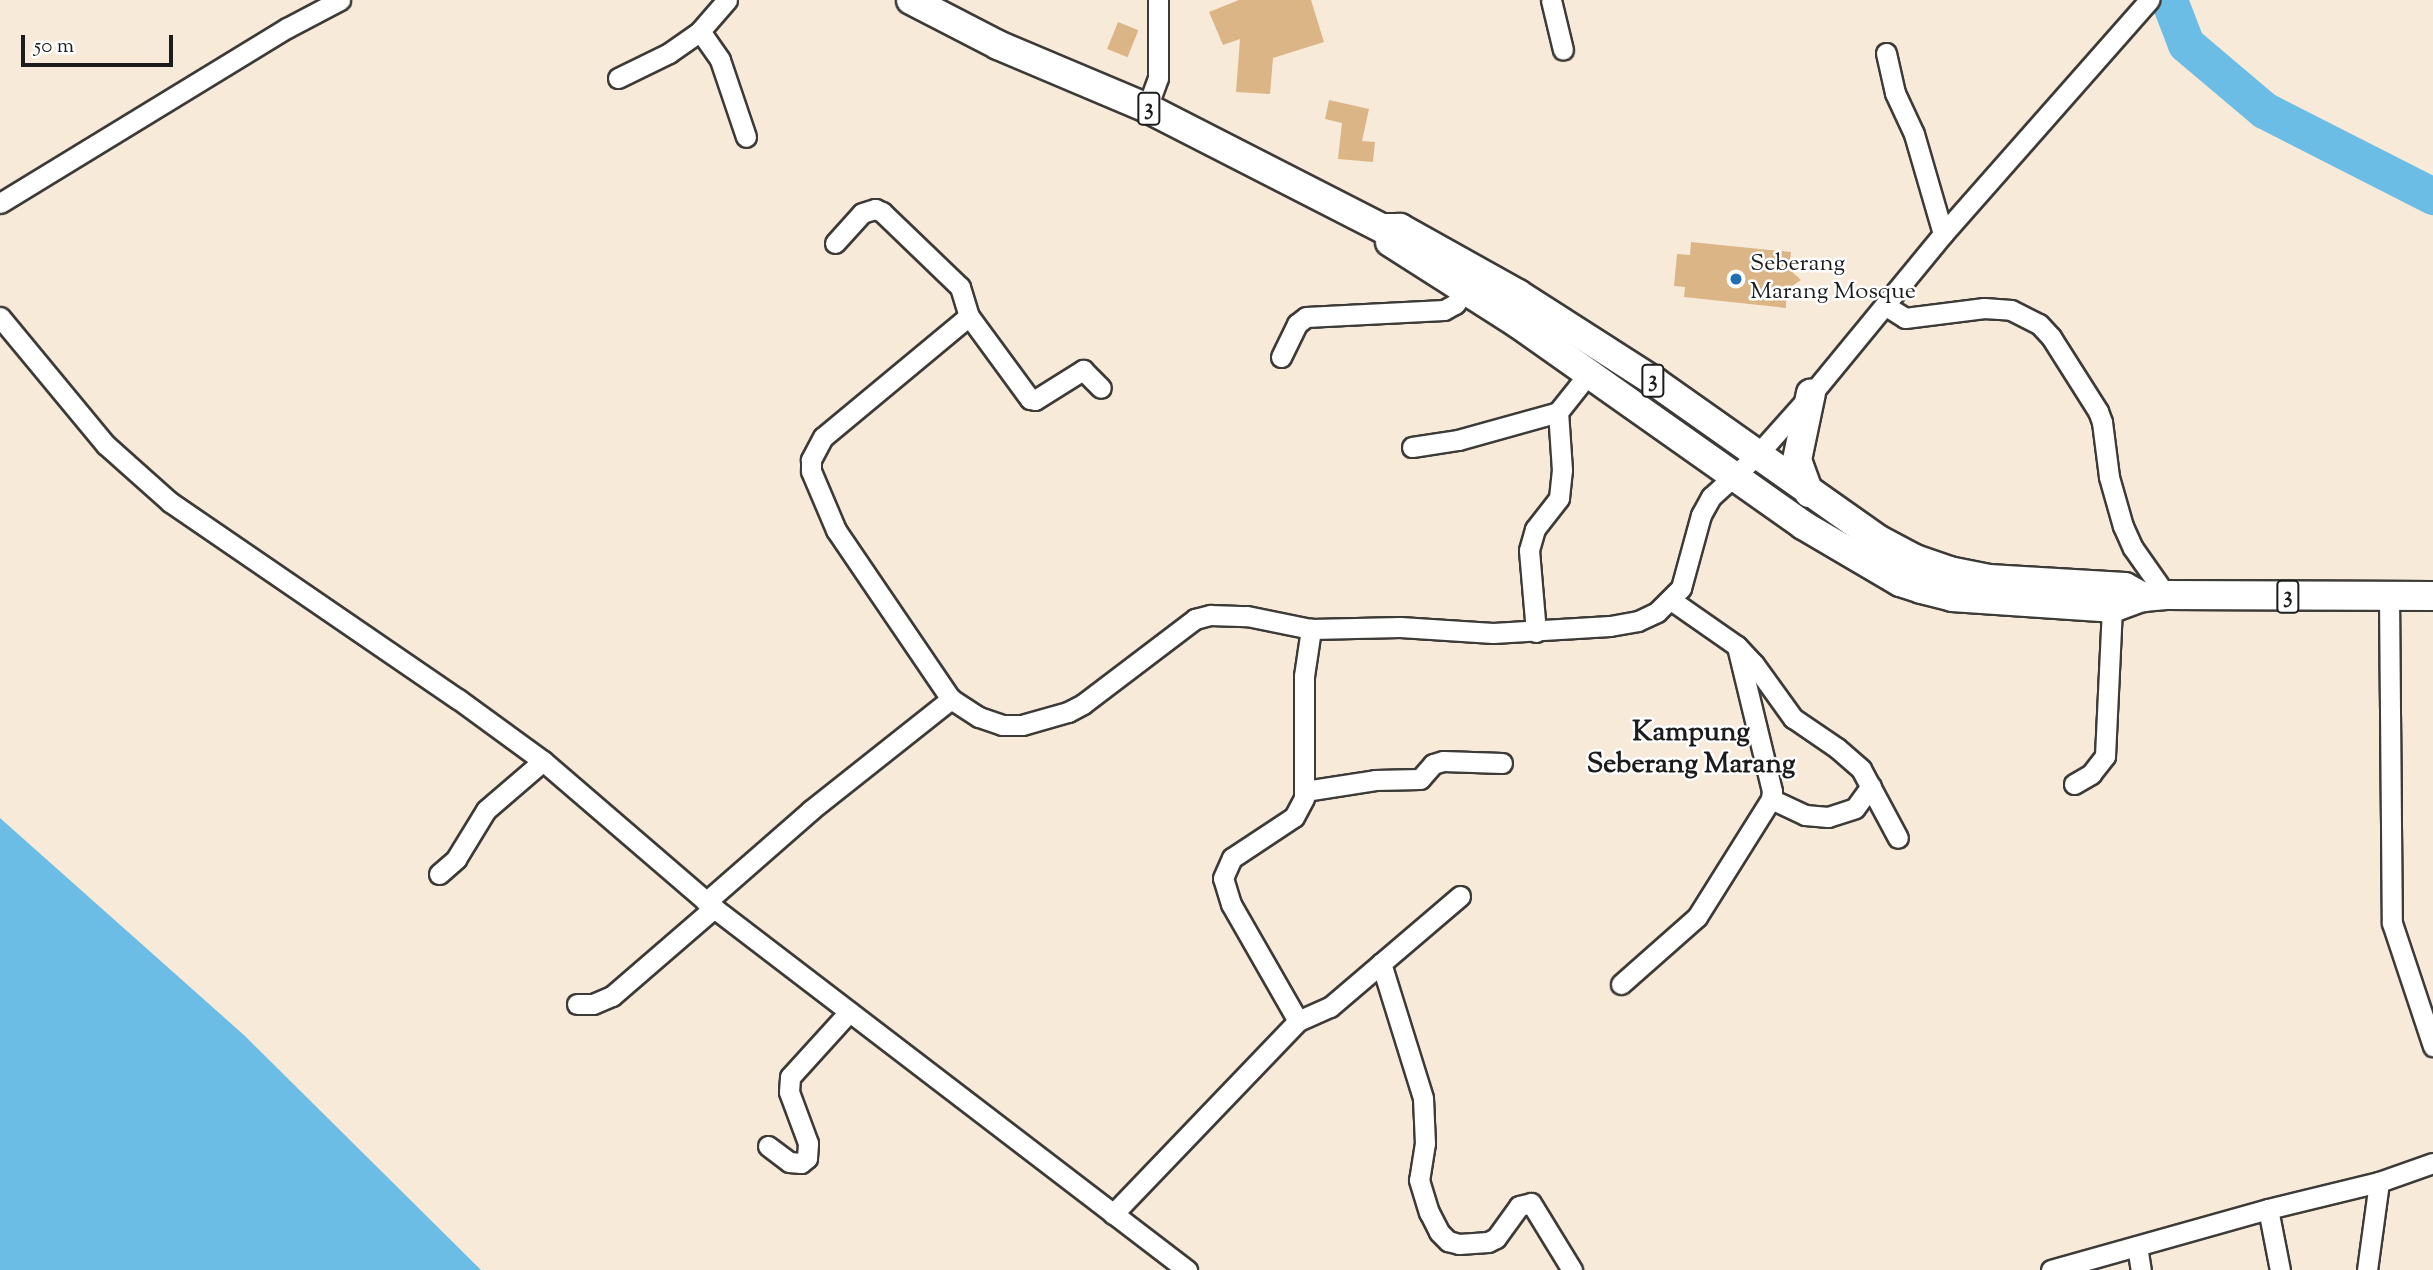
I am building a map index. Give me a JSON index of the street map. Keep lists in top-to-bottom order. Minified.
{"streets":{"highway":["3"]},"districts":["Kampung Seberang Marang"],"places":["Seberang Marang Mosque"],"scale_bar":"50 m"}
